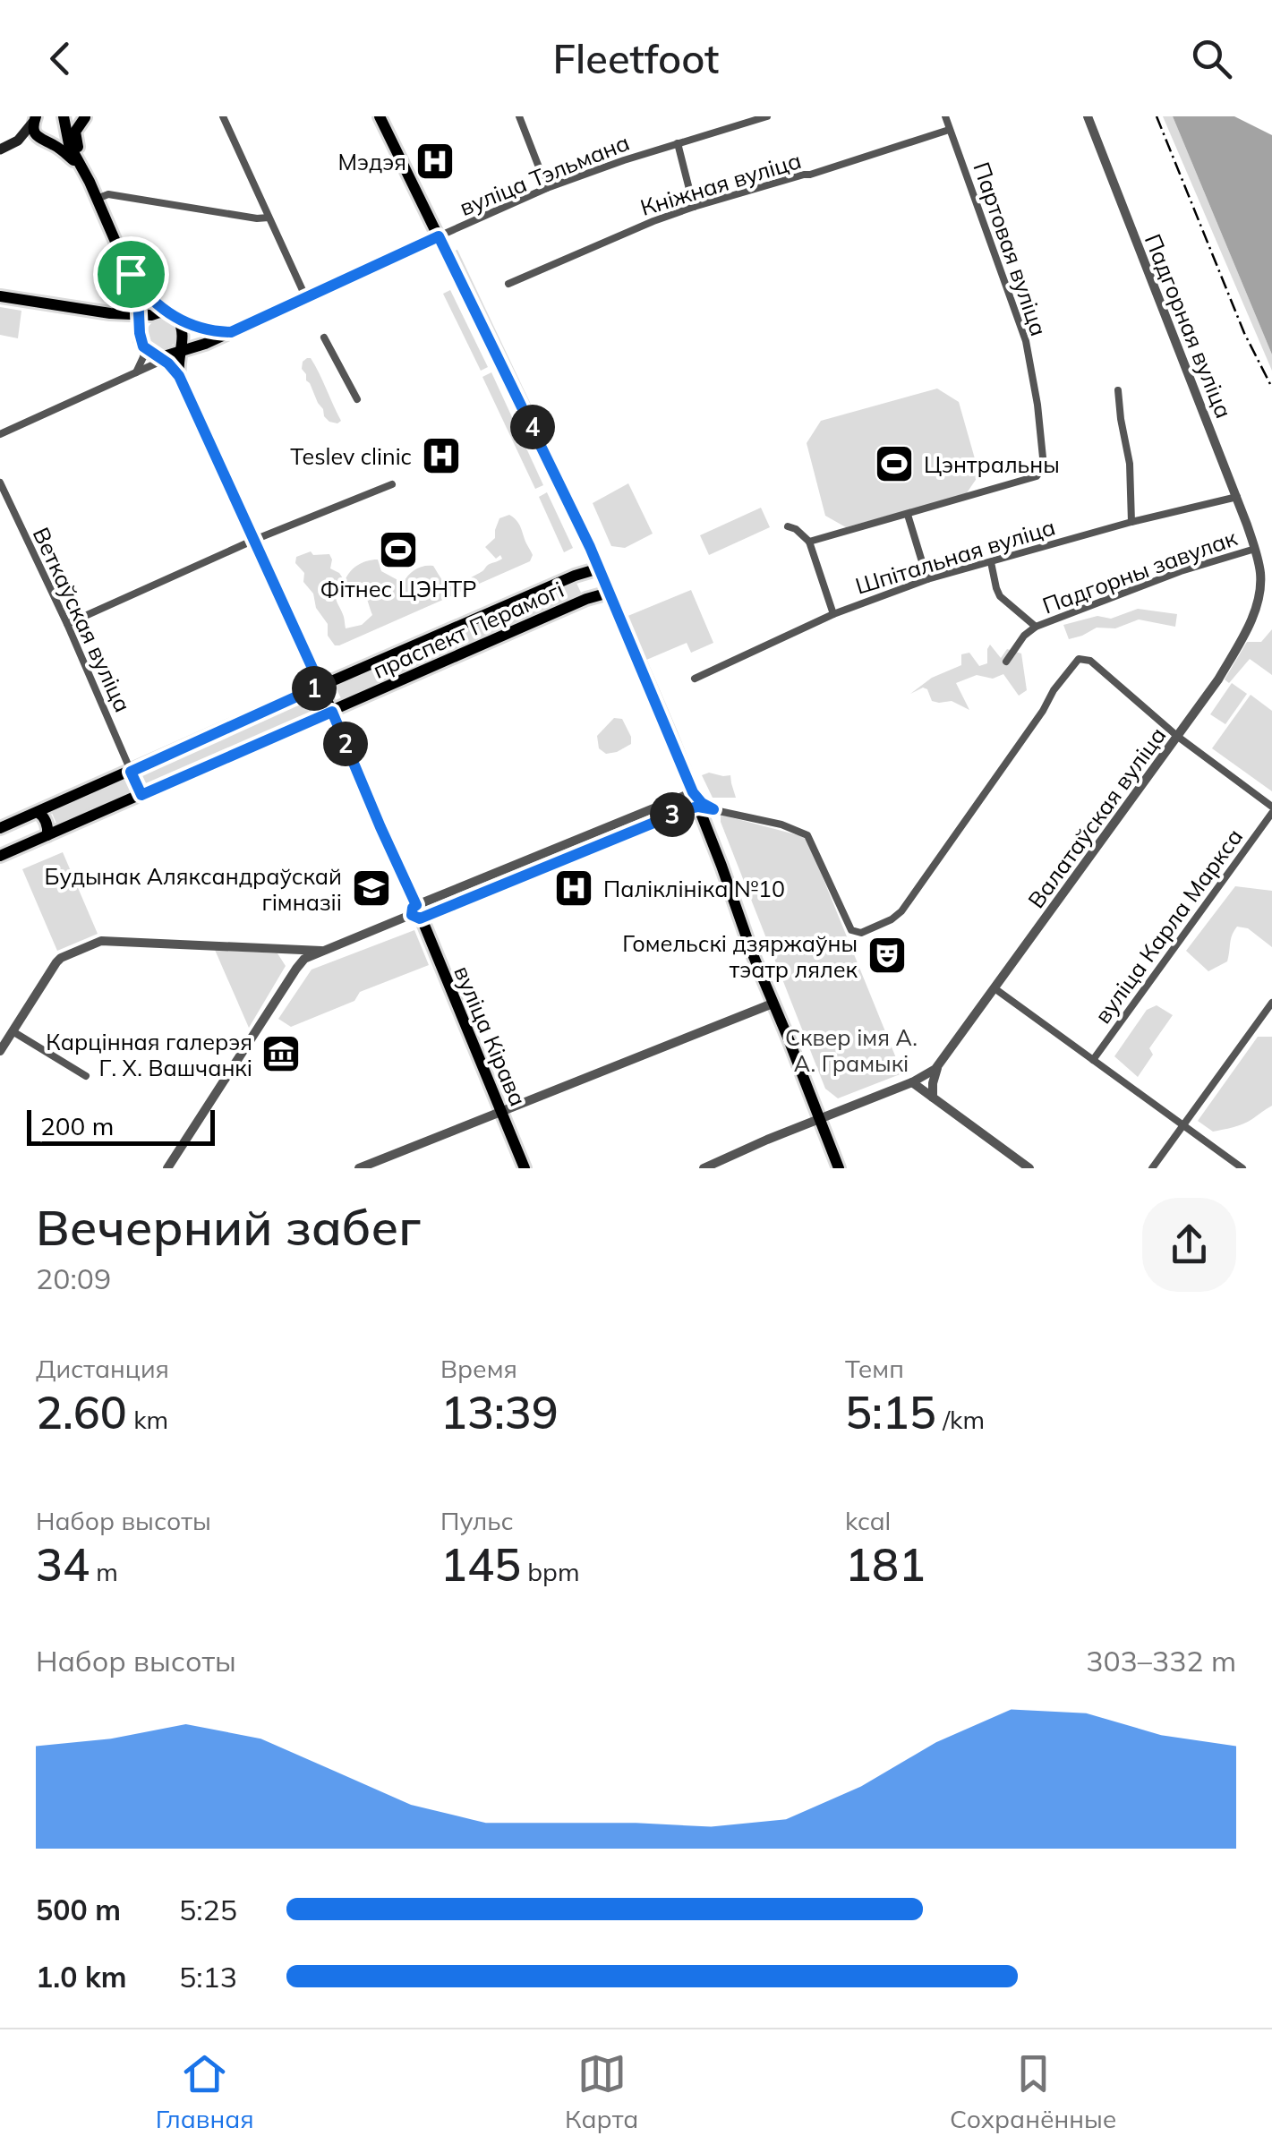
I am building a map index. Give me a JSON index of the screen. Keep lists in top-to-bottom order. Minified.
{"streets":{"main road":["праспект Перамогі","вуліца Кірава"],"street":["вуліца Тэльмана","Кніжная вуліца","Партовая вуліца","Падгорная вуліца","Шпітальная вуліца","Падгорны завулак","Веткаўская вуліца","Валатаўская вуліца","вуліца Карла Маркса"]},"crossings":[["Кніжная вуліца","Партовая вуліца"],["Падгорная вуліца","Шпітальная вуліца"],["Падгорная вуліца","Падгорны завулак"],["Падгорная вуліца","Валатаўская вуліца"],["Шпітальная вуліца","Падгорны завулак"],["Падгорны завулак","Валатаўская вуліца"],["Веткаўская вуліца","праспект Перамогі"],["праспект Перамогі","вуліца Кірава"]],"parks":["Сквер імя А. А. Грамыкі"],"places":{"hospital":["Мэдэя","Teslev clinic","Паліклініка №10"],"sports":["Цэнтральны","Фітнес ЦЭНТР"],"school or university":["Будынак Аляксандраўскай гімназіі"],"theatre":["Гомельскі дзяржаўны тэатр лялек"],"museum":["Карцінная галерэя Г. Х. Вашчанкі"]},"scale_bar":"200 m","page":{"header":"Fleetfoot","pins":["4","1","2","3"],"scale":"200 m","heading":["Вечерний забег","20:09"],"stats":[["Дистанция","2.60 km"],["Время","13:39"],["Темп","5:15 /km"],["Набор высоты","34 m"],["Пульс","145 bpm"],["kcal","181"]],"chart":["Набор высоты","303–332 m"],"list":[{"name":"500 m","note":"5:25"},{"name":"1.0 km","note":"5:13"}],"tabs":["Главная","Карта","Сохранённые"]}}
